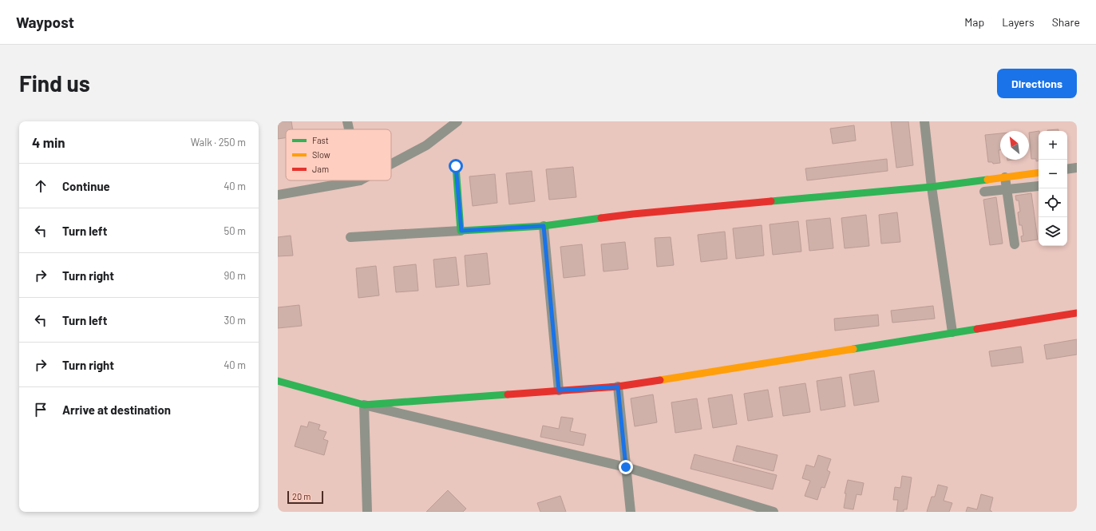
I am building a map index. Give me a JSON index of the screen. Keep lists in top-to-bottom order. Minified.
{"legend":["Fast","Slow","Jam"],"scale_bar":"20 m","north":"top left","page":{"header":"Waypost","nav":["Map","Layers","Share"],"buttons":"Directions","title":"Find us","heading":["4 min","Walk · 250 m"],"map_buttons":["+","−"],"list":[["Continue","40 m"],["Turn left","50 m"],["Turn right","90 m"],["Turn left","30 m"],["Turn right","40 m"],"Arrive at destination"],"scale":"20 m"}}
